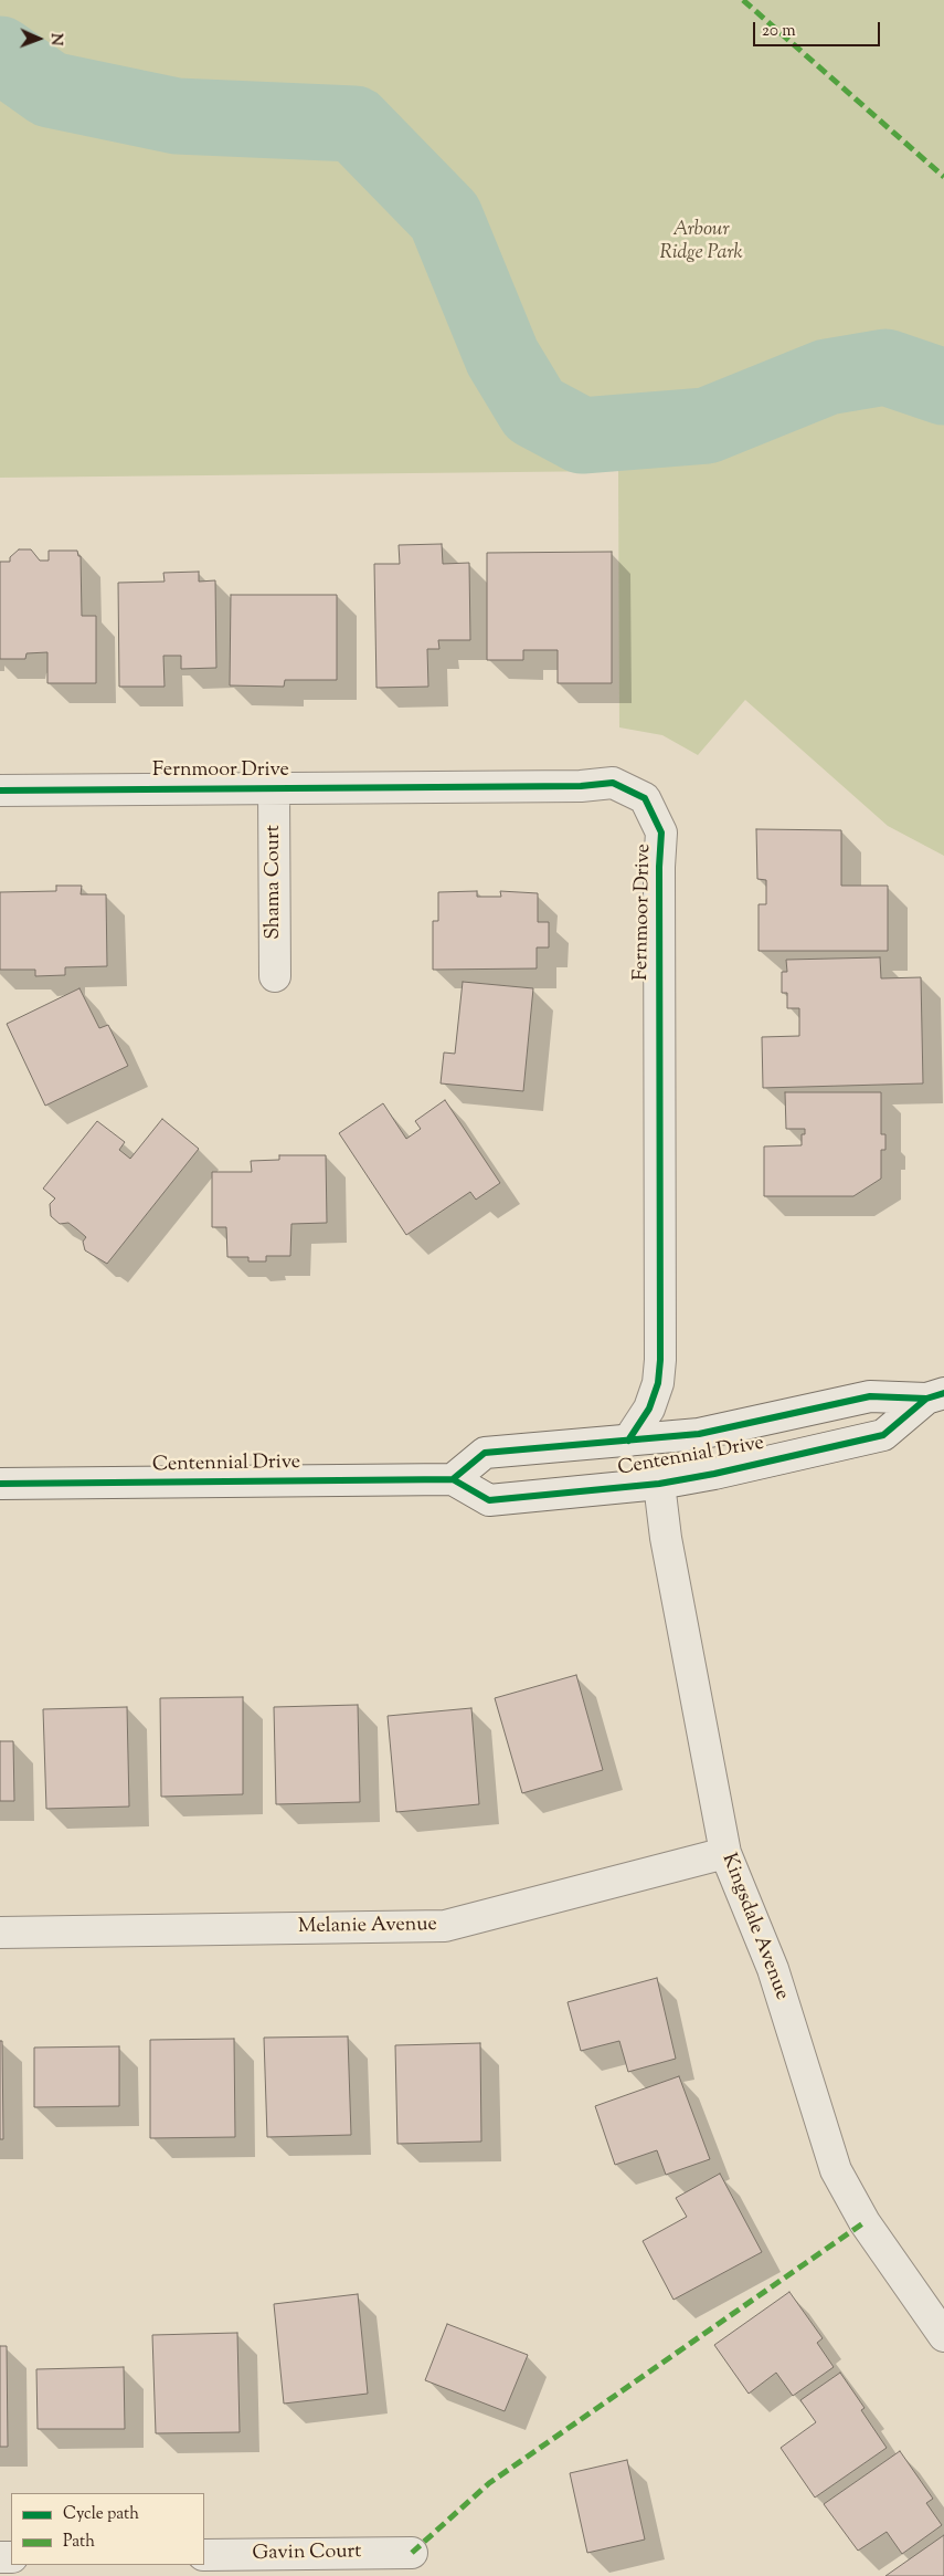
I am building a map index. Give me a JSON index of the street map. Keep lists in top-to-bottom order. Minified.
{"streets":{"street":["Fernmoor Drive","Shama Court","Centennial Drive","Melanie Avenue","Kingsdale Avenue","Gavin Court"]},"crossings":[["Fernmoor Drive","Shama Court"],["Fernmoor Drive","Centennial Drive"],["Centennial Drive","Kingsdale Avenue"],["Melanie Avenue","Kingsdale Avenue"]],"parks":["Arbour Ridge Park"],"legend":["Cycle path","Path"],"scale_bar":"20 m","north":"right"}
